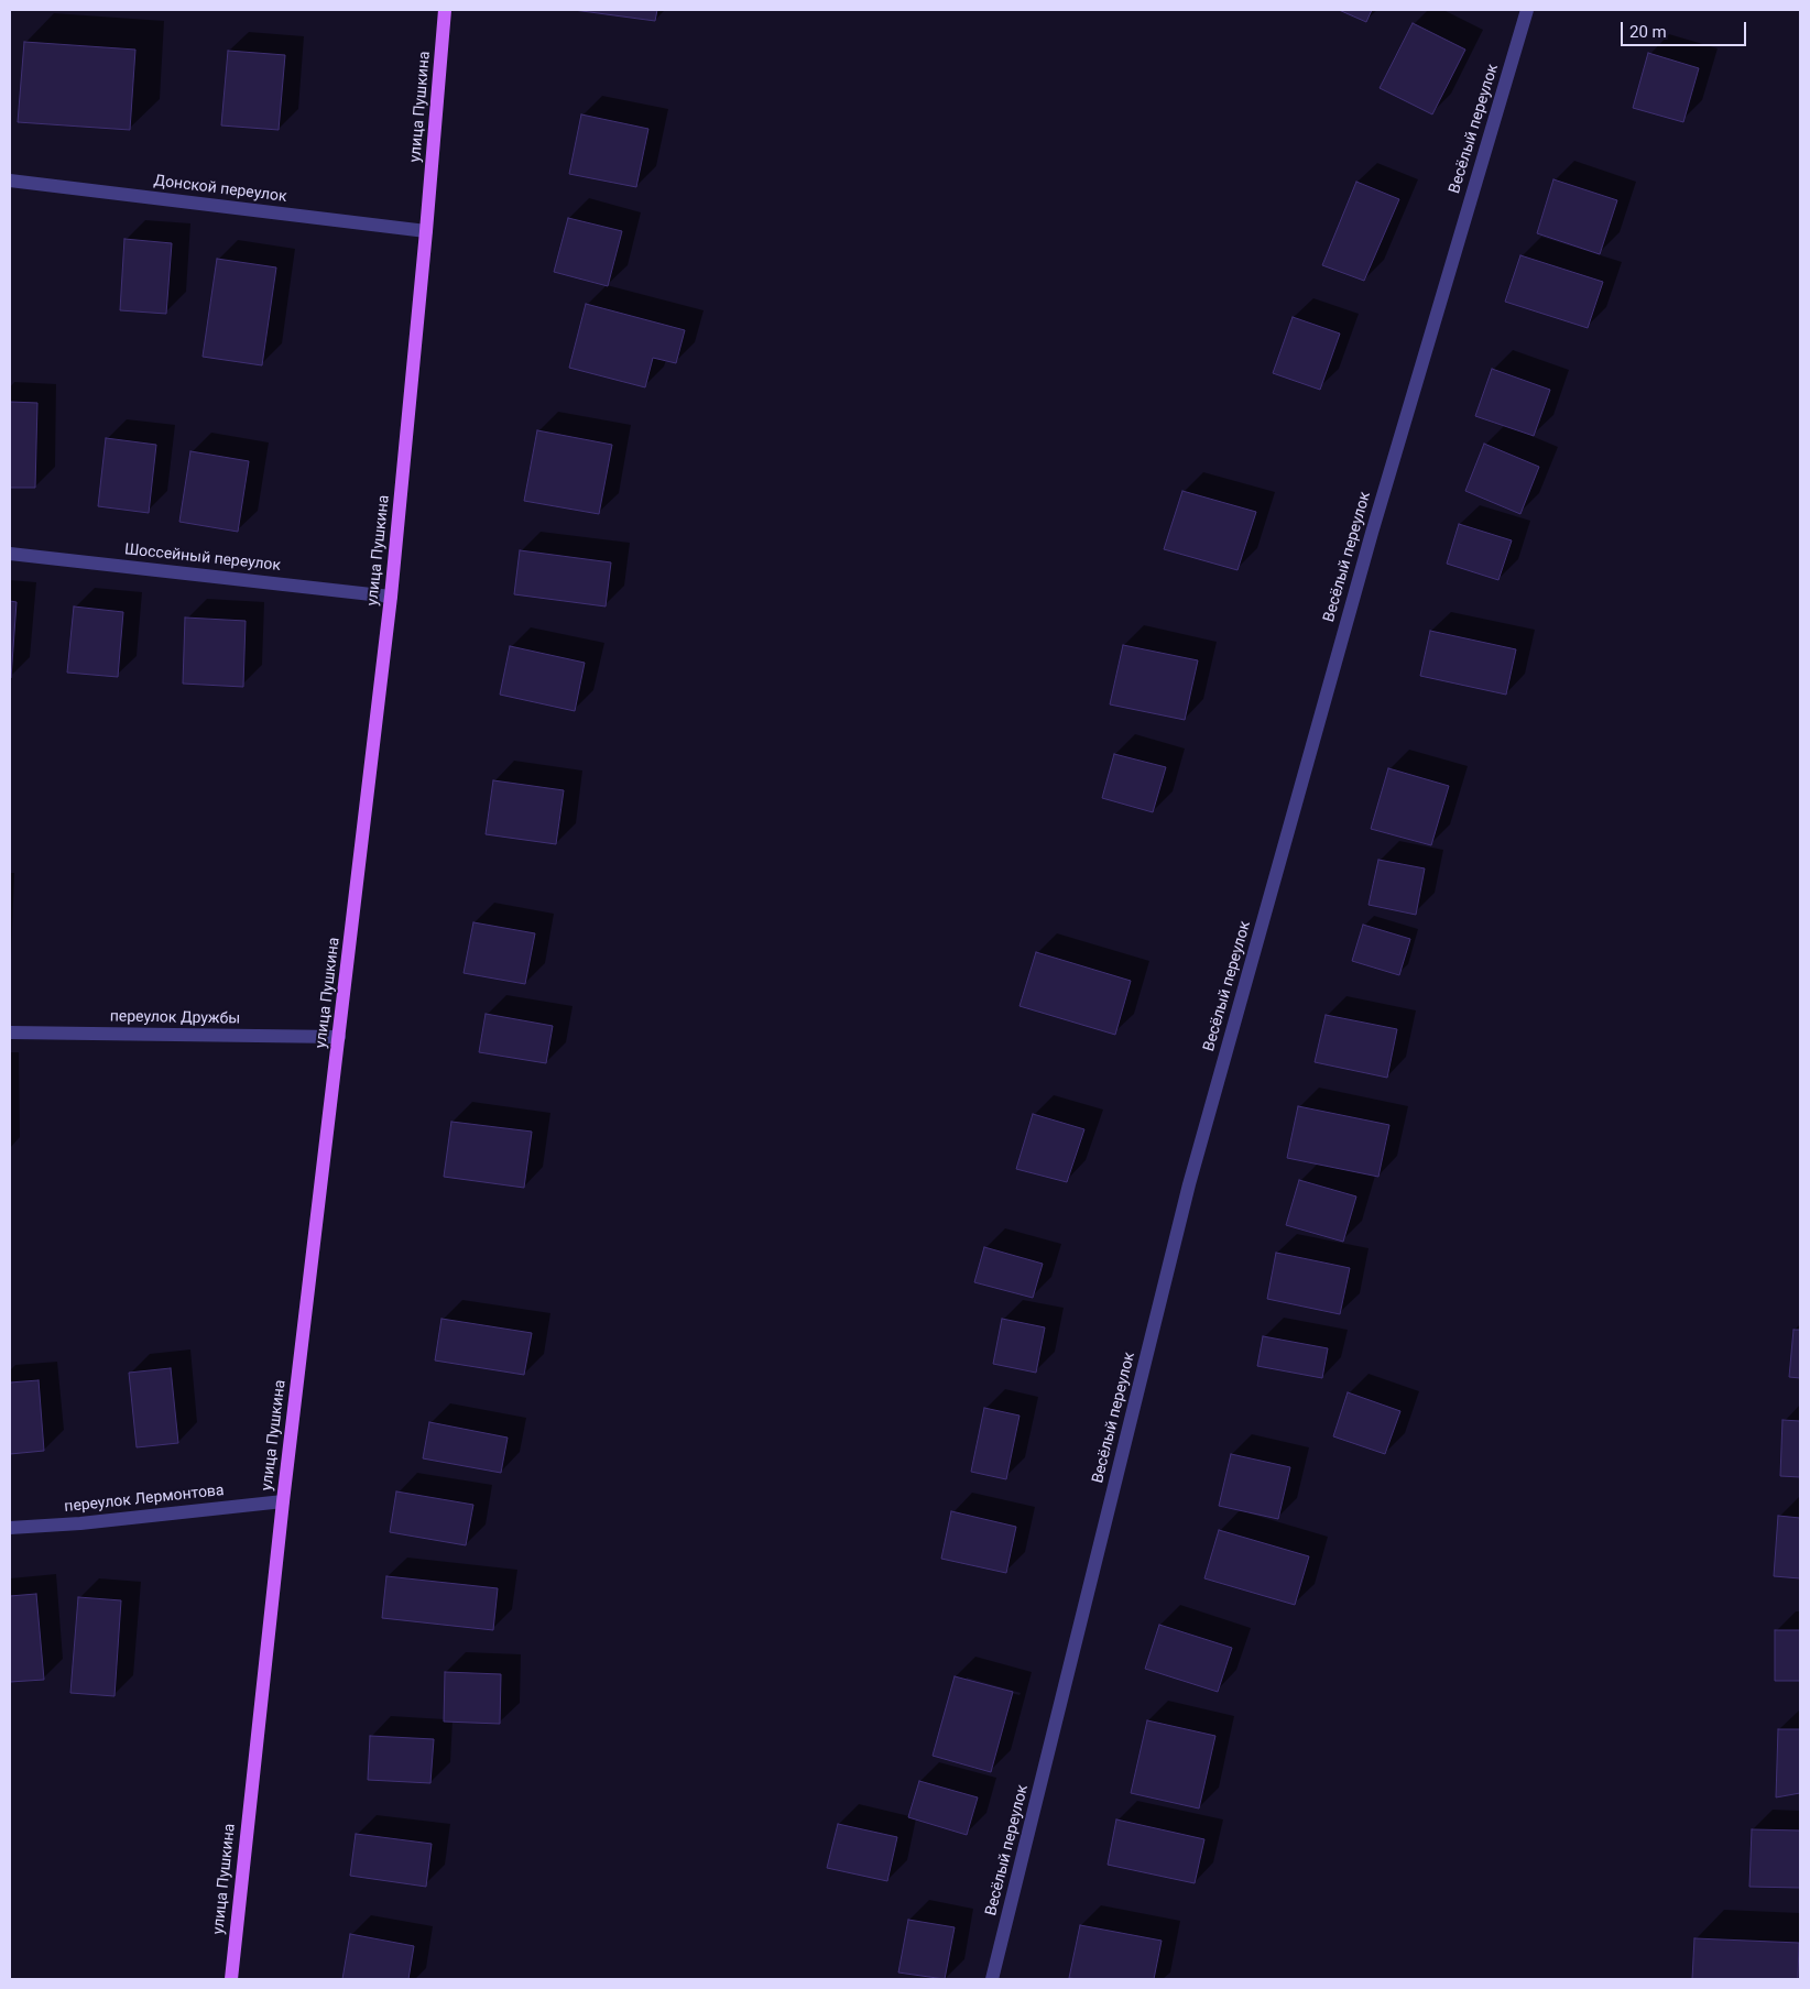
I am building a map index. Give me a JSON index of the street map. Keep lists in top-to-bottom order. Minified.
{"streets":{"main road":["улица Пушкина"],"street":["Весёлый переулок","Донской переулок","Шоссейный переулок","переулок Дружбы","переулок Лермонтова"]},"crossings":[["улица Пушкина","Донской переулок"],["улица Пушкина","Шоссейный переулок"],["улица Пушкина","переулок Дружбы"],["улица Пушкина","переулок Лермонтова"]],"scale_bar":"20 m"}
